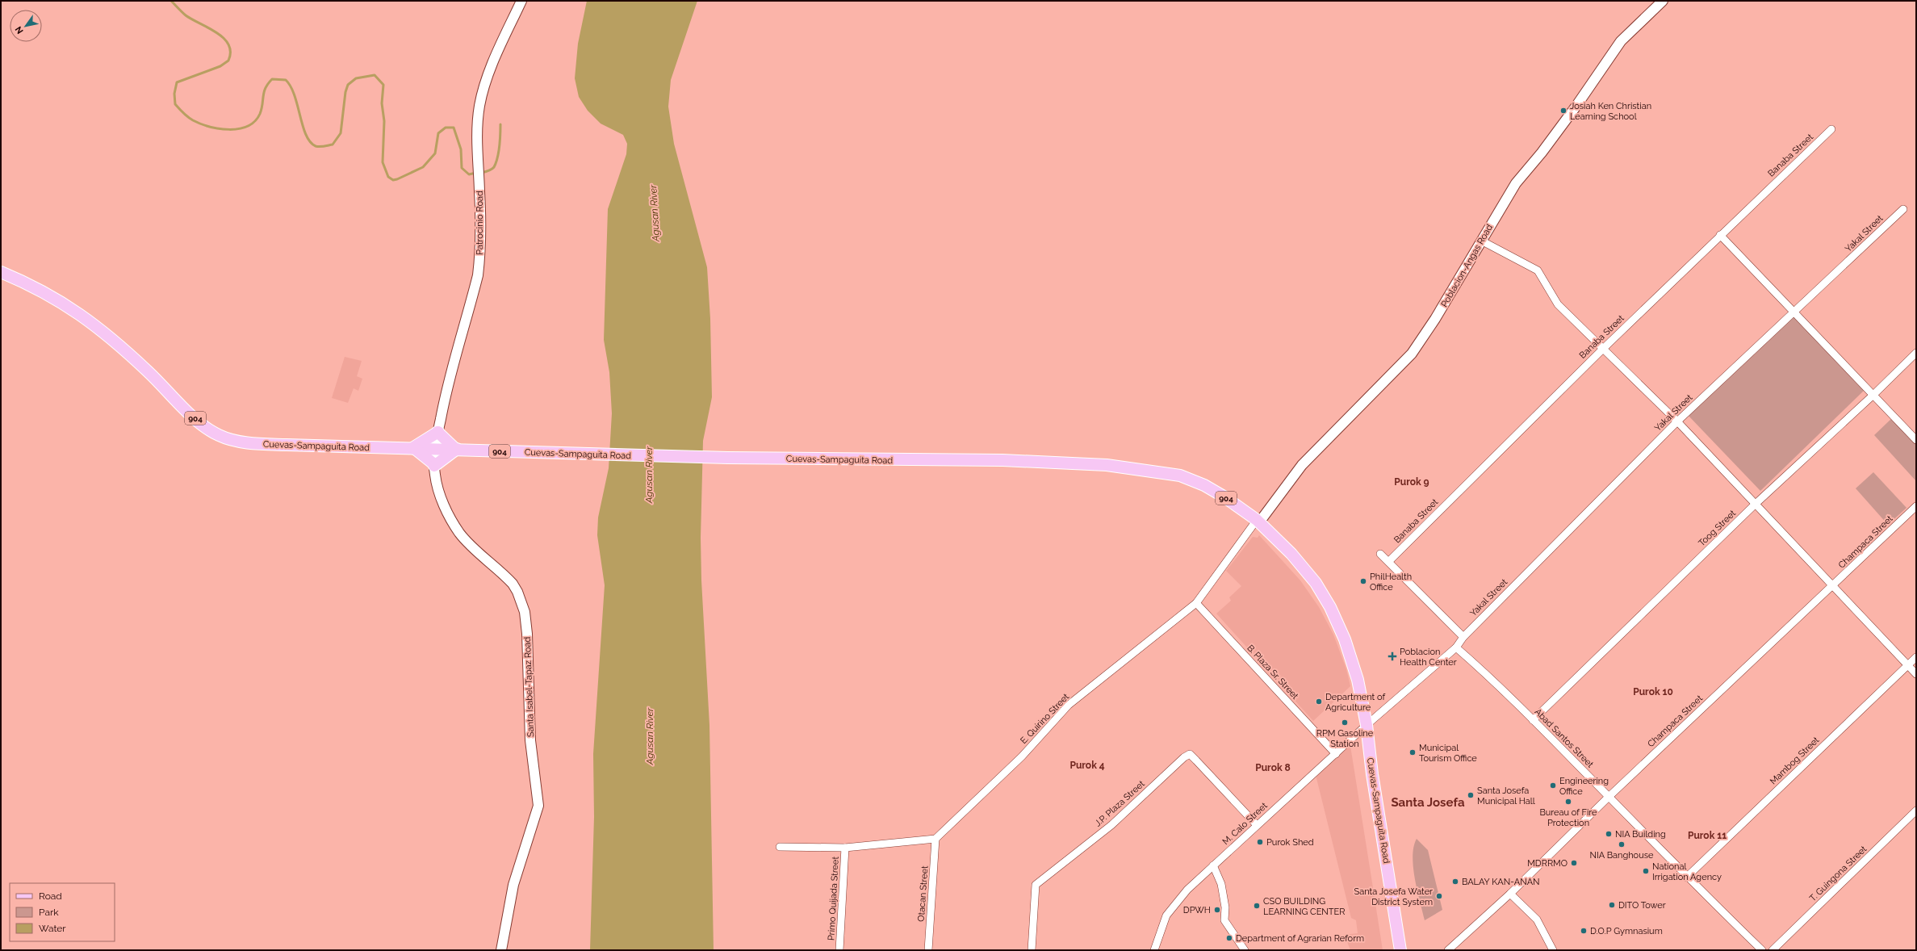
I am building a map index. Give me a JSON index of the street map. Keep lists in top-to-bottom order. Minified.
{"streets":{"main road":["904","Cuevas-Sampaguita Road"],"street":["Banaba Street","Patrocinio Road","Yakal Street","Poblacion-Angas Road","Toog Street","Champaca Street","B. Plaza Sr. Street","Santa Isabel-Tapaz Road","E. Quirino Street","Abad Santos Street","Mambog Street","J.P. Plaza Street","M. Calo Street","T. Guingona Street","Otacan Street","Primo Quijada Street"]},"crossings":[["Patrocinio Road","Cuevas-Sampaguita Road"],["Patrocinio Road","Santa Isabel-Tapaz Road"],["Poblacion-Angas Road","Cuevas-Sampaguita Road"],["Poblacion-Angas Road","E. Quirino Street"],["Cuevas-Sampaguita Road","Santa Isabel-Tapaz Road"],["Cuevas-Sampaguita Road","E. Quirino Street"],["Cuevas-Sampaguita Road","M. Calo Street"],["Toog Street","Abad Santos Street"],["Champaca Street","Abad Santos Street"],["B. Plaza Sr. Street","E. Quirino Street"],["B. Plaza Sr. Street","M. Calo Street"],["E. Quirino Street","Otacan Street"],["Abad Santos Street","Mambog Street"],["J.P. Plaza Street","M. Calo Street"]],"districts":["Purok 9","Purok 10","Purok 4","Purok 8","Santa Josefa","Purok 11"],"water":["Agusan River"],"places":{"other":["Josiah Ken Christian Learning School","PhilHealth Office","Department of Agriculture","RPM Gasoline Station","Municipal Tourism Office","Engineering Office","Santa Josefa Municipal Hall","Bureau of Fire Protection","NIA Building","Purok Shed","NIA Banghouse","MDRRMO","National Irrigation Agency","BALAY KAN-ANAN","Santa Josefa Water District System","DITO Tower","CSO BUILDING LEARNING CENTER","DPWH","D.O.P Gymnasium","Department of Agrarian Reform"],"health":["Poblacion Health Center"]},"legend":["Road","Park","Water"],"north":"bottom left"}
